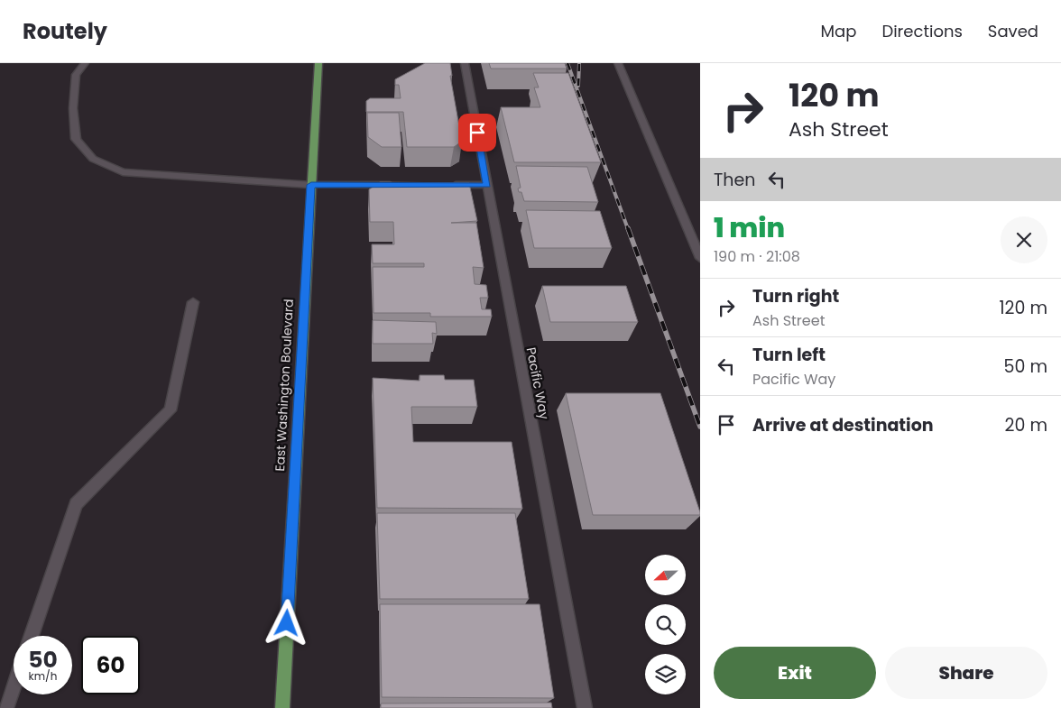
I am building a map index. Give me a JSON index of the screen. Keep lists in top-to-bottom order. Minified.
{"streets":{"main road":["East Washington Boulevard"],"street":["Pacific Way"]},"north":"left","page":{"header":"Routely","nav":["Map","Directions","Saved"],"turn":["120 m","Ash Street"],"then":"Then","heading":["1 min","190 m · 21:08"],"list":[{"name":"Turn right","note":"Ash Street","value":"120 m"},{"name":"Turn left","note":"Pacific Way","value":"50 m"},{"name":"Arrive at destination","value":"20 m"}],"speed":"50 km/h","limit":"60","buttons":["Exit","Share"]}}
